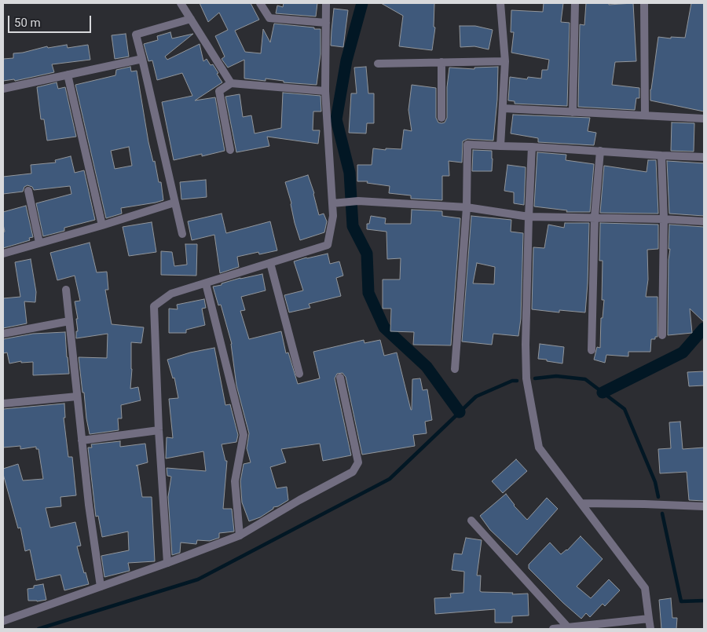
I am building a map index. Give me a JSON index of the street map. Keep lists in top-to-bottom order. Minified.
{"scale_bar":"50 m"}
